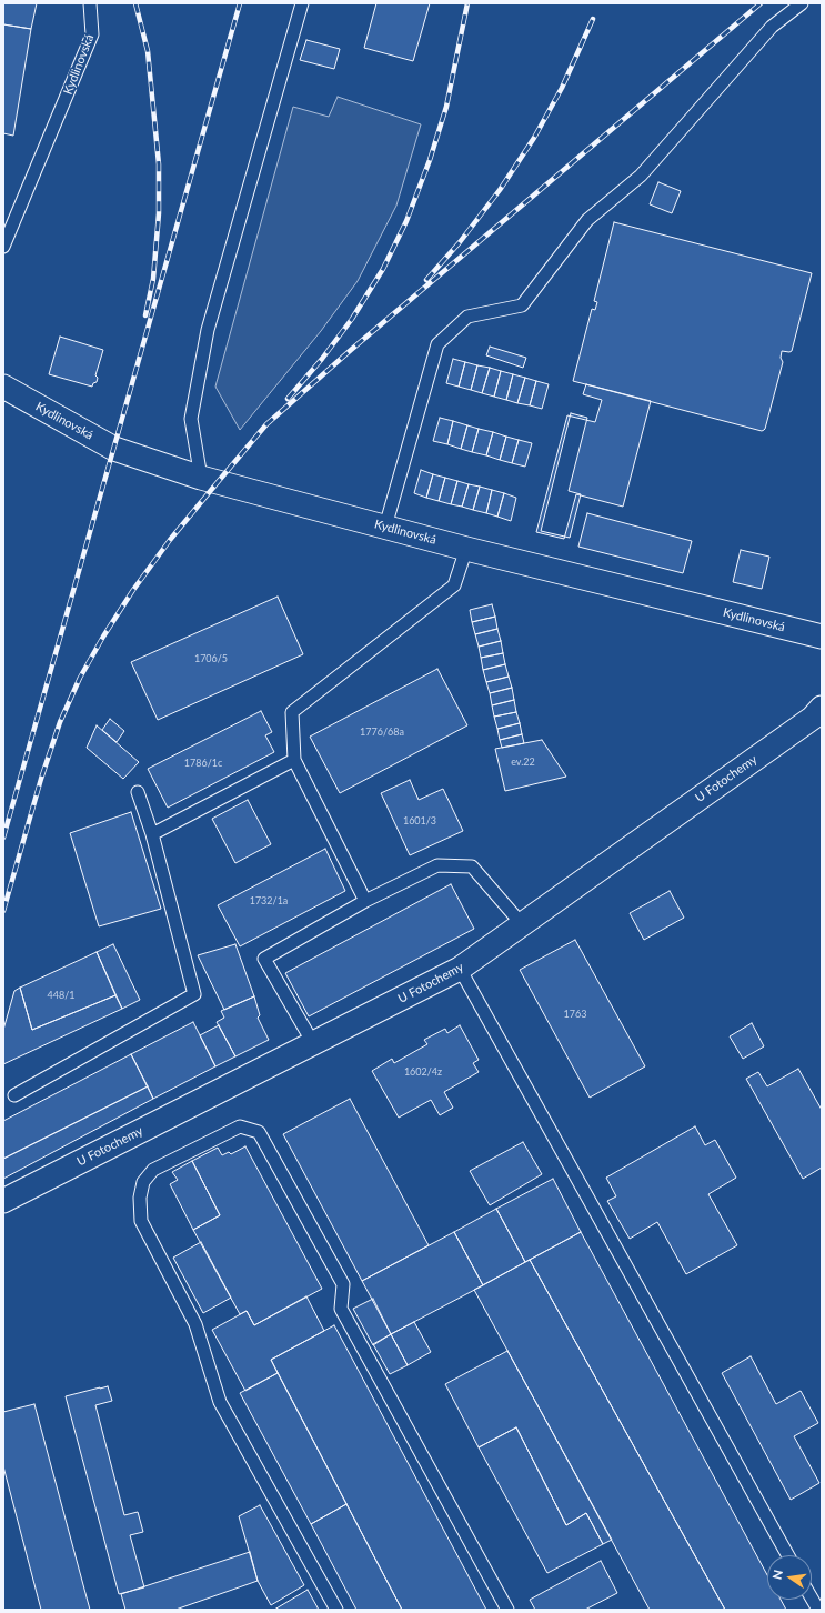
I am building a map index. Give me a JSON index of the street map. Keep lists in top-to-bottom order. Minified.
{"streets":{"street":["Kydlinovská","U Fotochemy"]},"house_numbers":["1706/5","1776/68a","ev.22","1786/1c","1601/3","1732/1a","448/1","1763","1602/4z"],"north":"left"}
